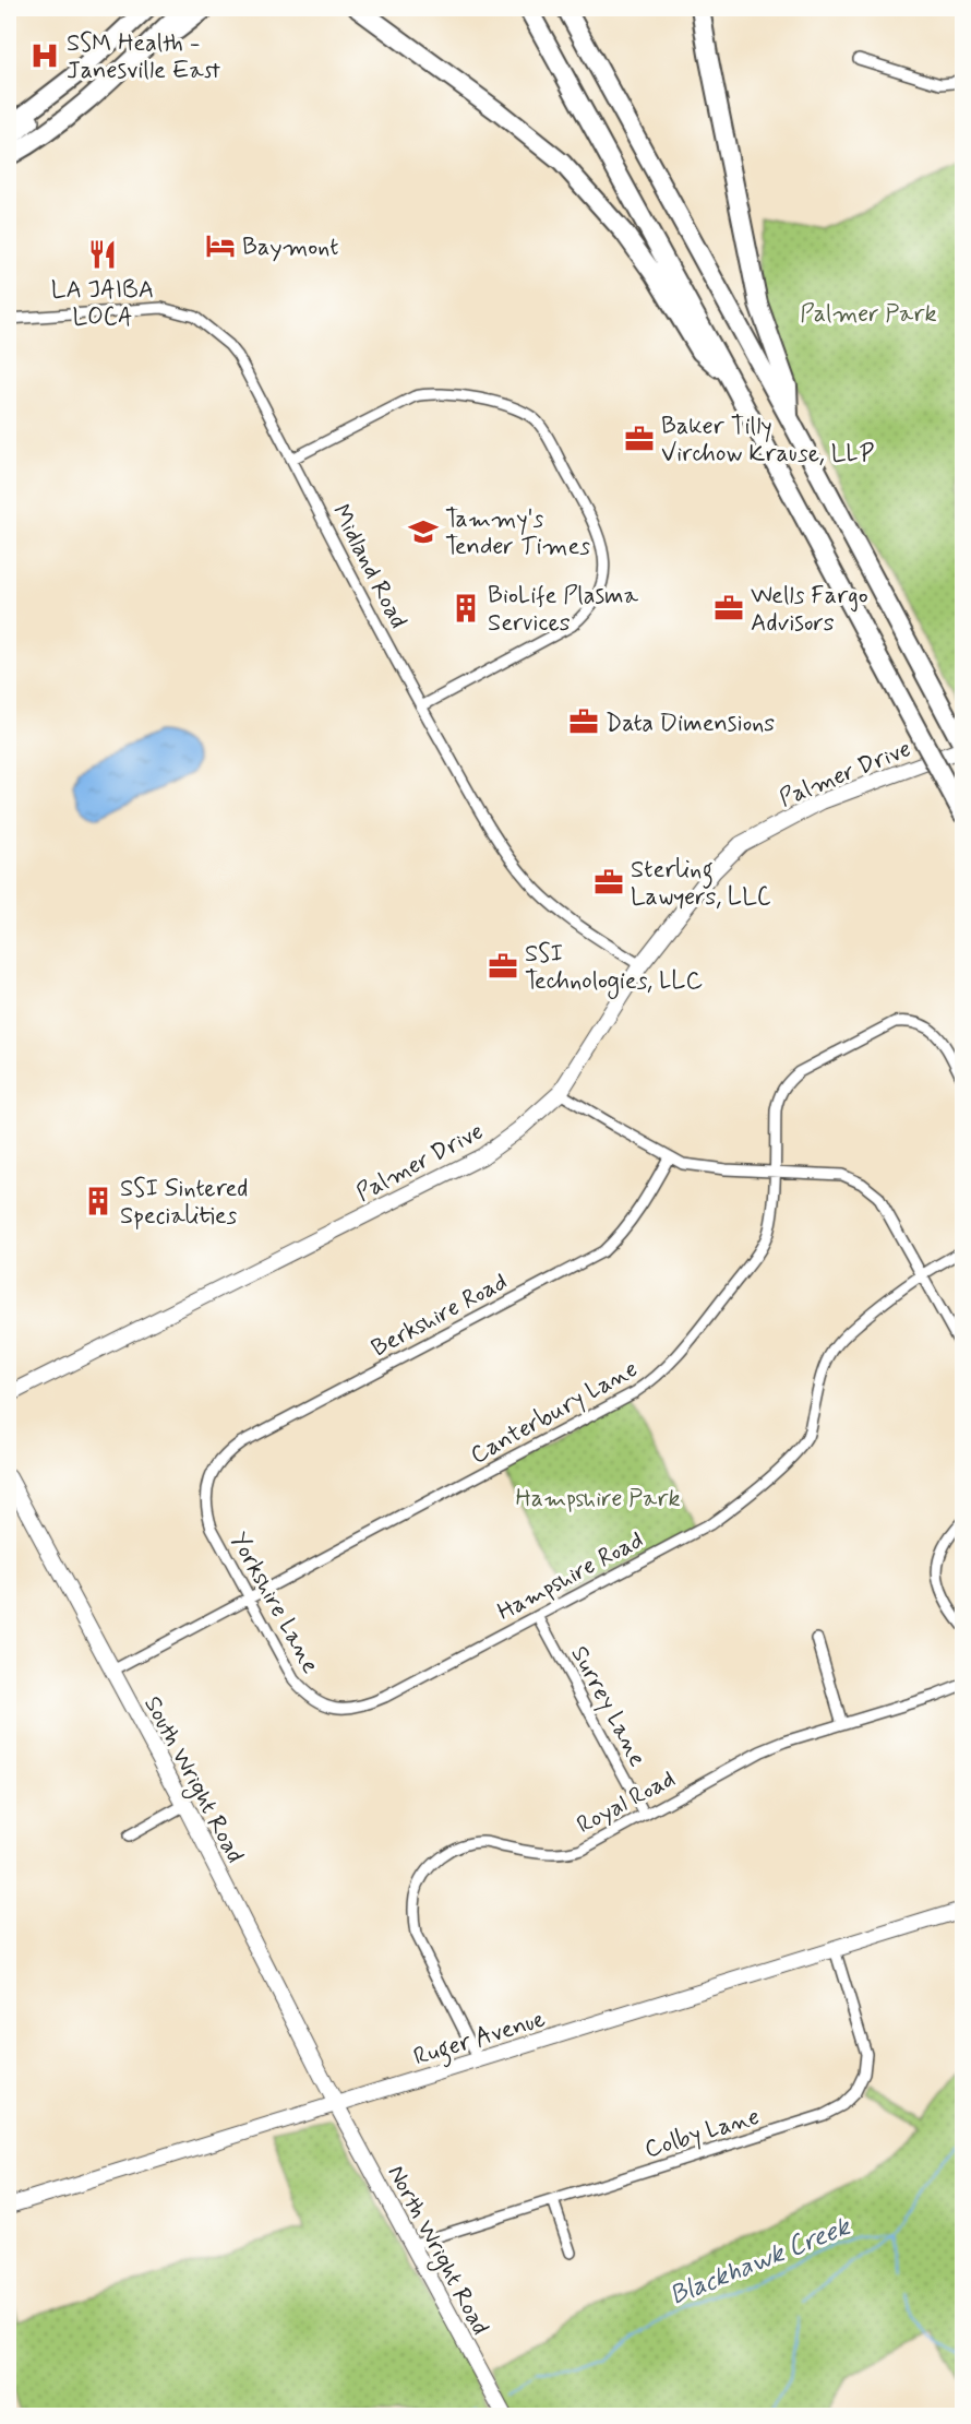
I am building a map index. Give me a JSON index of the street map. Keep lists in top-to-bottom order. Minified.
{"streets":{"street":["Midland Road","Palmer Drive","Berkshire Road","Canterbury Lane","Hampshire Road","Yorkshire Lane","Surrey Lane","South Wright Road","Royal Road","Ruger Avenue","Colby Lane","North Wright Road"]},"crossings":[["Midland Road","Palmer Drive"],["Berkshire Road","Yorkshire Lane"],["Canterbury Lane","Yorkshire Lane"],["Canterbury Lane","South Wright Road"],["Hampshire Road","Yorkshire Lane"],["Hampshire Road","Surrey Lane"],["Surrey Lane","Royal Road"],["South Wright Road","Ruger Avenue"],["South Wright Road","North Wright Road"],["Royal Road","Ruger Avenue"],["Ruger Avenue","Colby Lane"],["Ruger Avenue","North Wright Road"],["Colby Lane","North Wright Road"]],"water":["Blackhawk Creek"],"parks":["Palmer Park","Hampshire Park"],"places":{"hospital":["SSM Health - Janesville East"],"hotel":["Baymont"],"restaurant":["LA JAIBA LOCA"],"office":["Baker Tilly Virchow Krause, LLP","Wells Fargo Advisors","Data Dimensions","Sterling Lawyers, LLC","SSI Technologies, LLC"],"school or university":["Tammy's Tender Times"],"building":["BioLife Plasma Services","SSI Sintered Specialities"]}}
